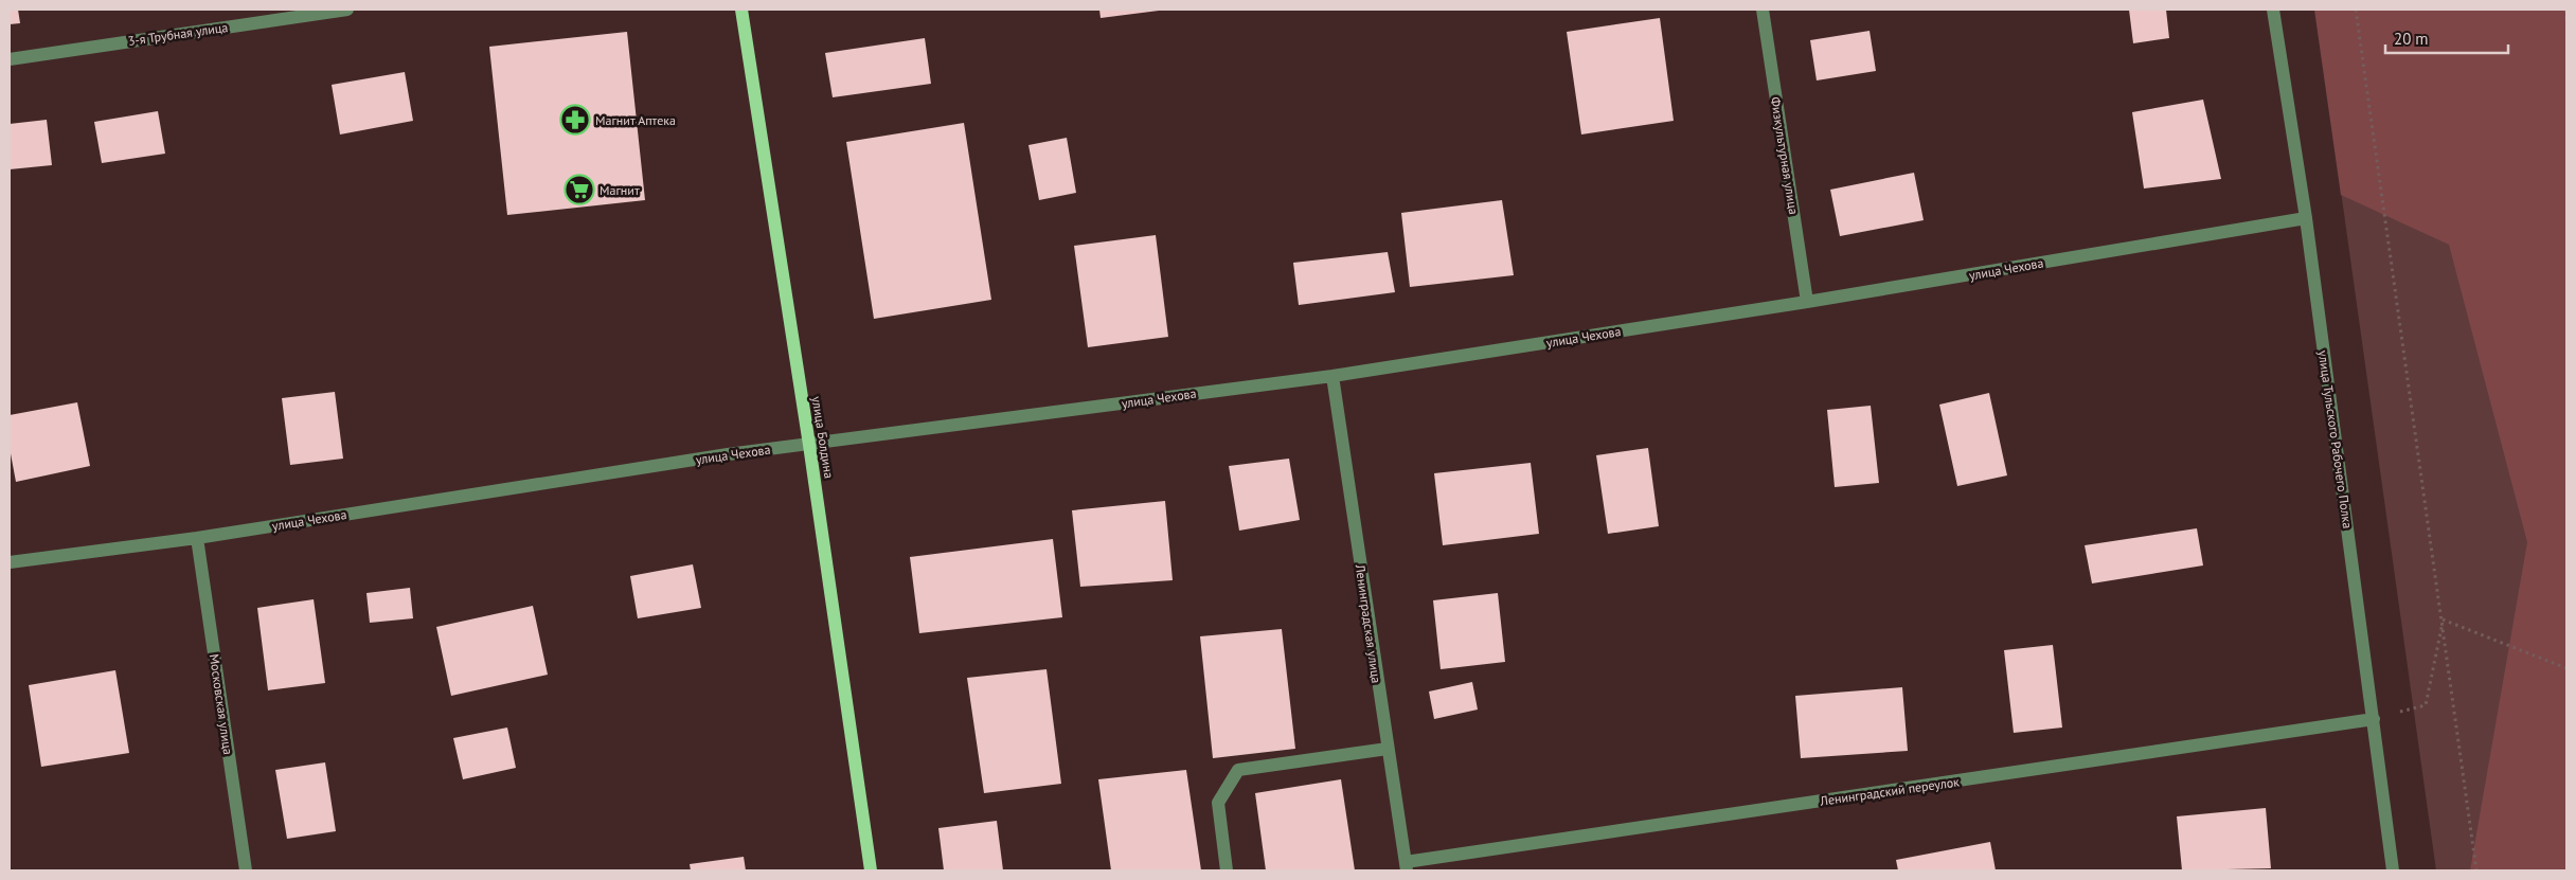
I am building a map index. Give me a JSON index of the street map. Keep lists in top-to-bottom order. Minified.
{"streets":{"main road":["улица Болдина"],"street":["3-я Трубная улица","Физкультурная улица","улица Чехова","улица Тульского Рабочего Полка","Ленинградская улица","Московская улица","Ленинградский переулок"]},"crossings":[["Физкультурная улица","улица Чехова"],["улица Чехова","улица Болдина"],["улица Чехова","улица Тульского Рабочего Полка"],["улица Чехова","Ленинградская улица"],["улица Чехова","Московская улица"],["улица Тульского Рабочего Полка","Ленинградский переулок"],["Ленинградская улица","Ленинградский переулок"]],"places":{"pharmacy":["Магнит Аптека"],"supermarket":["Магнит"]},"scale_bar":"20 m"}
